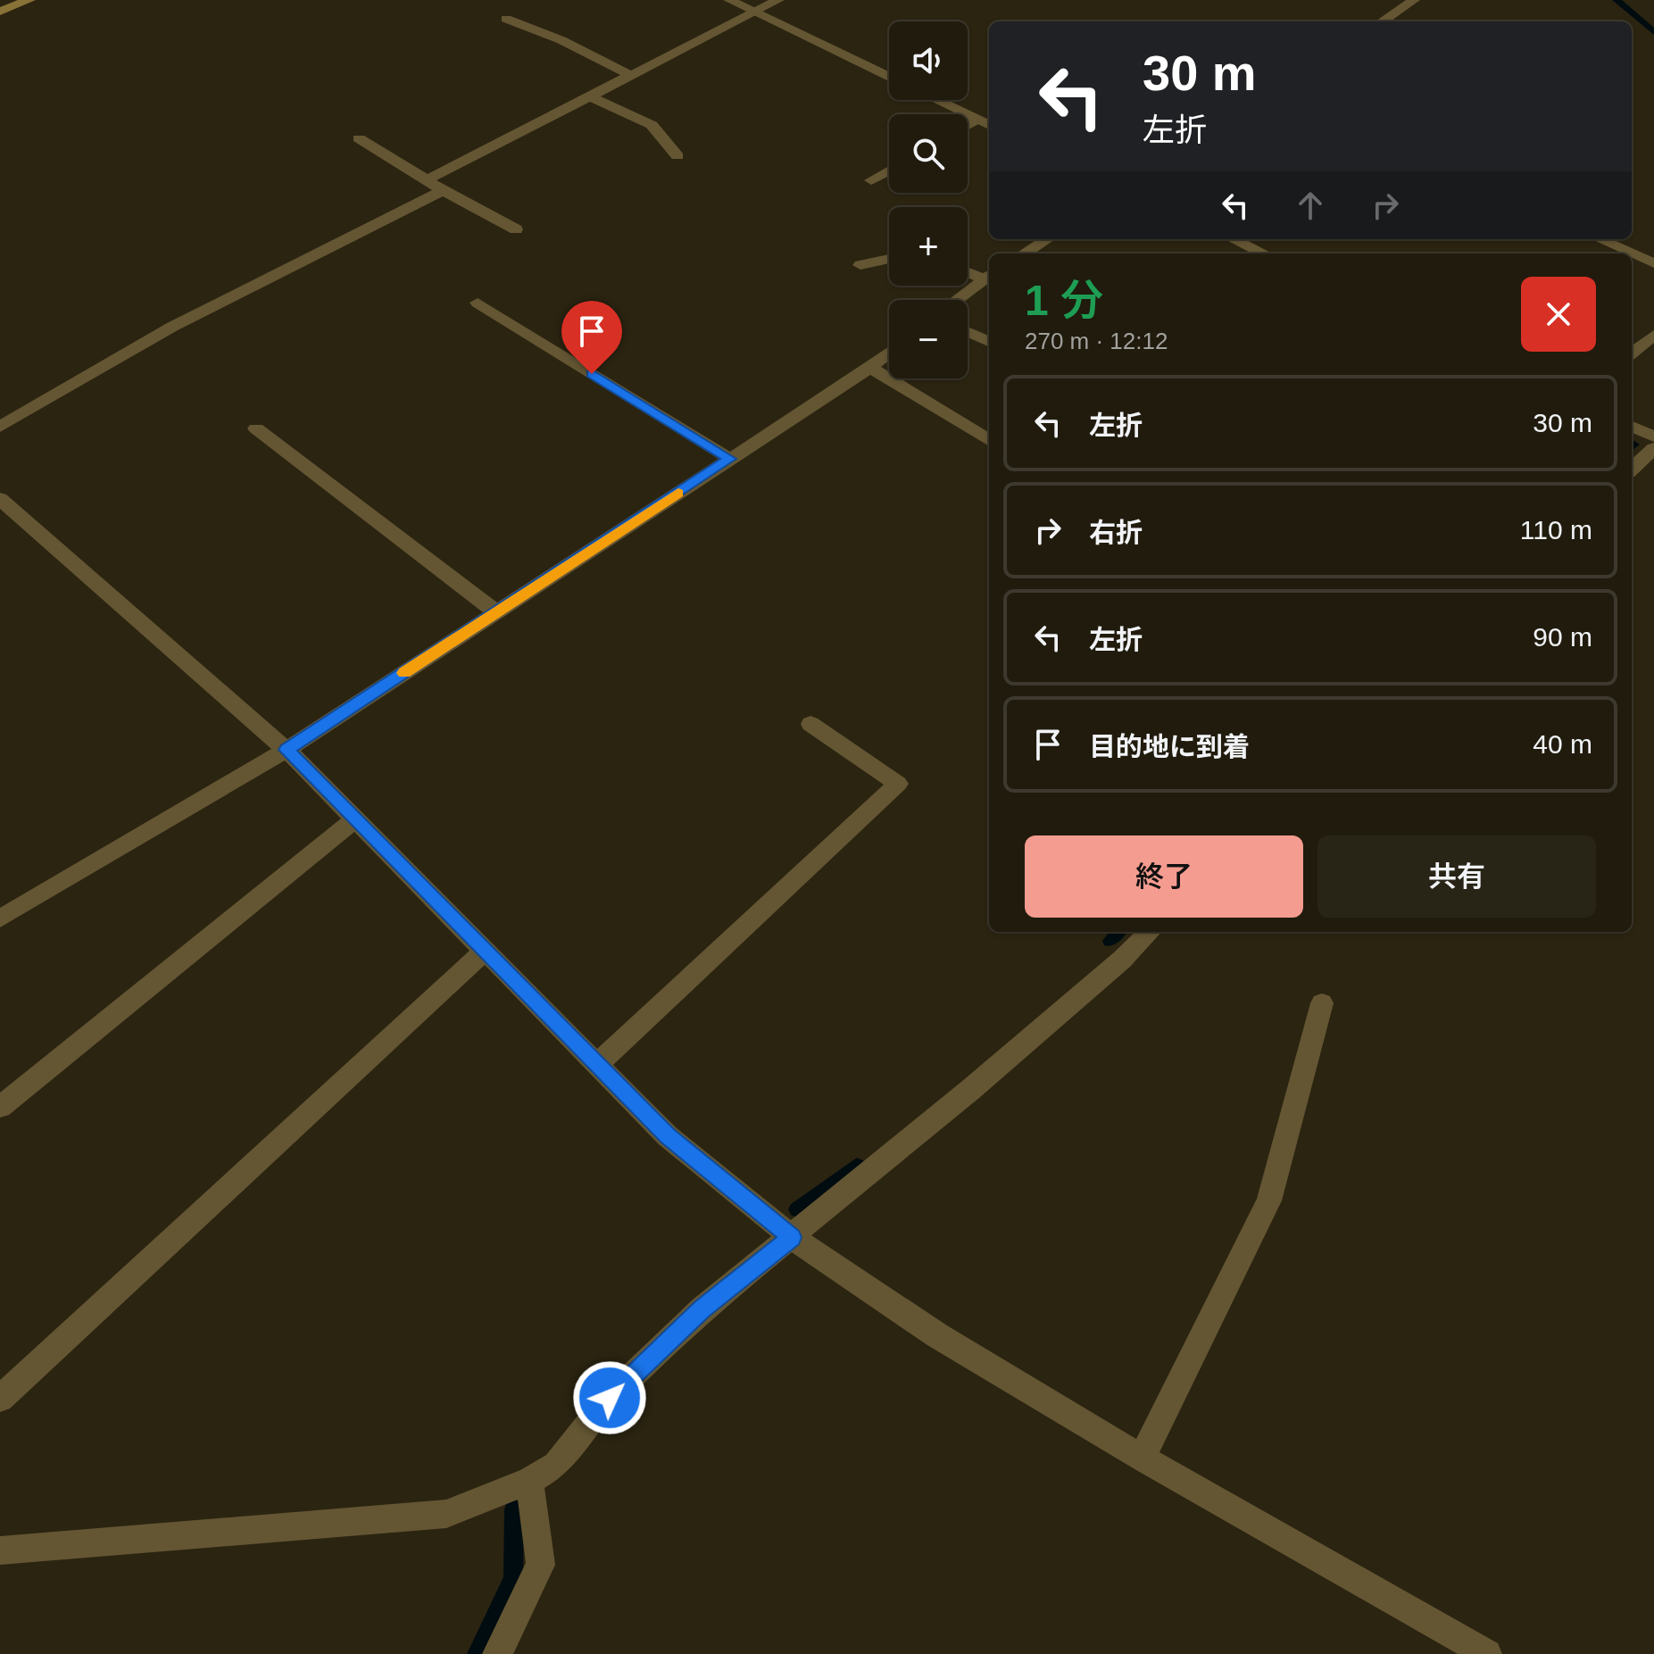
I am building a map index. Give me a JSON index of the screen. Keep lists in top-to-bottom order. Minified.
{"page":{"map_buttons":["+","−"],"turn":["30 m","左折"],"heading":["1 分","270 m · 12:12"],"list":[{"name":"左折","value":"30 m"},{"name":"右折","value":"110 m"},{"name":"左折","value":"90 m"},{"name":"目的地に到着","value":"40 m"}],"buttons":["終了","共有"]}}
